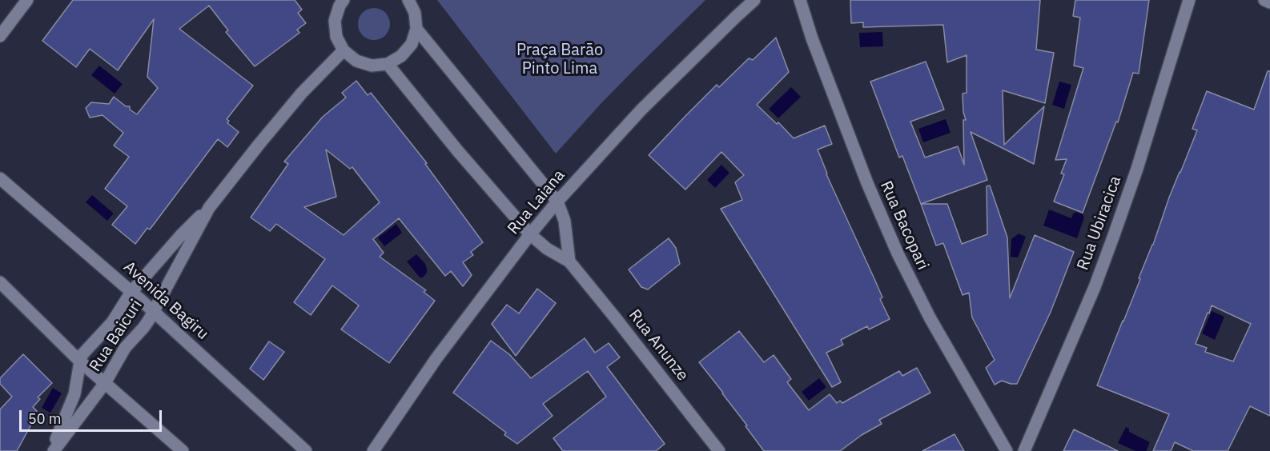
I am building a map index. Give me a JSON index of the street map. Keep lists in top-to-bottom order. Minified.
{"streets":{"street":["Rua Laiana","Rua Ubiracica","Rua Bacopari","Avenida Bagiru","Rua Baicuri","Rua Anunze"]},"crossings":[["Rua Laiana","Rua Anunze"],["Avenida Bagiru","Rua Baicuri"]],"parks":["Praça Barão Pinto Lima"],"scale_bar":"50 m"}
